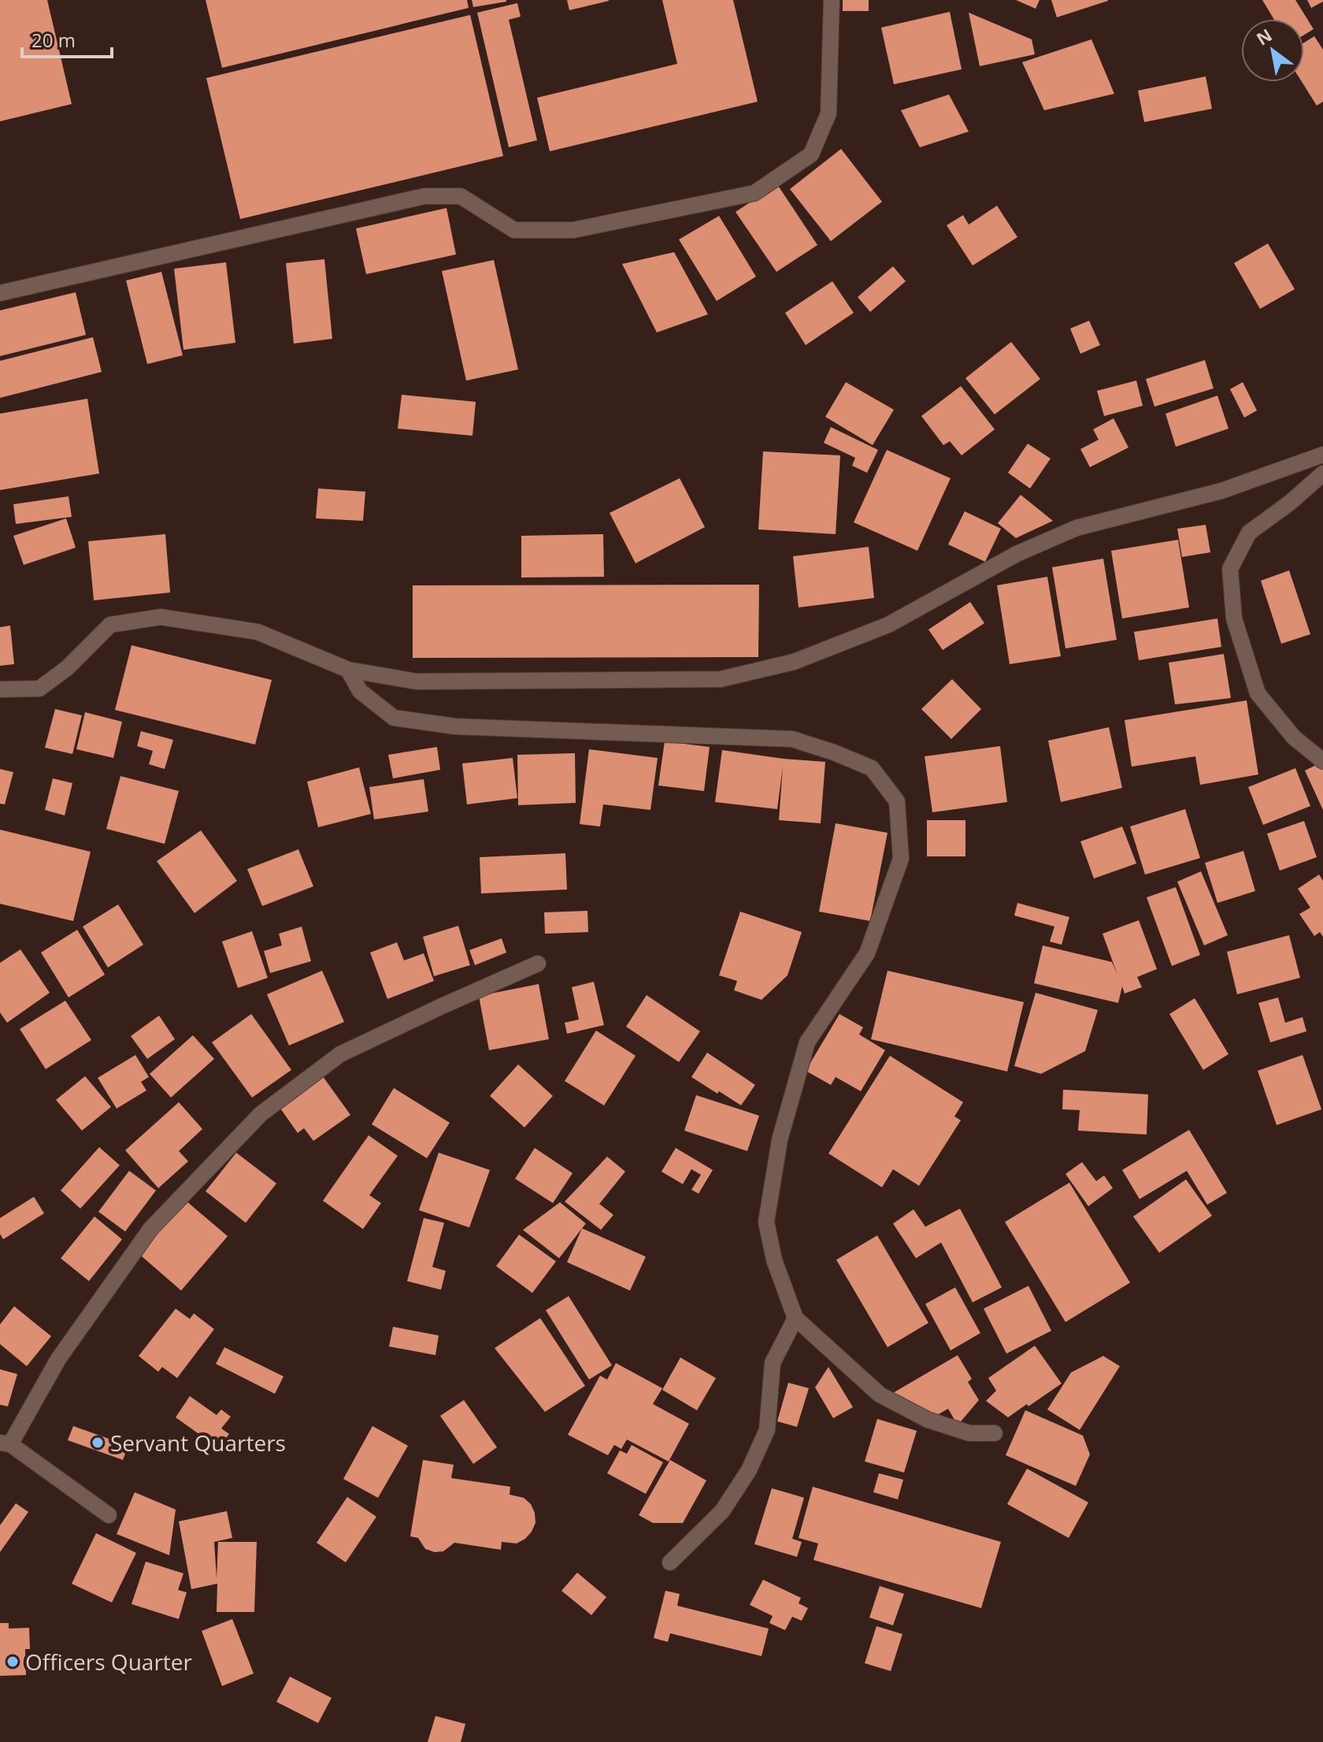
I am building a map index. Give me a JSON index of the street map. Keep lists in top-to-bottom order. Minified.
{"places":["Servant Quarters","Officers Quarter"],"scale_bar":"20 m","north":"top left"}
